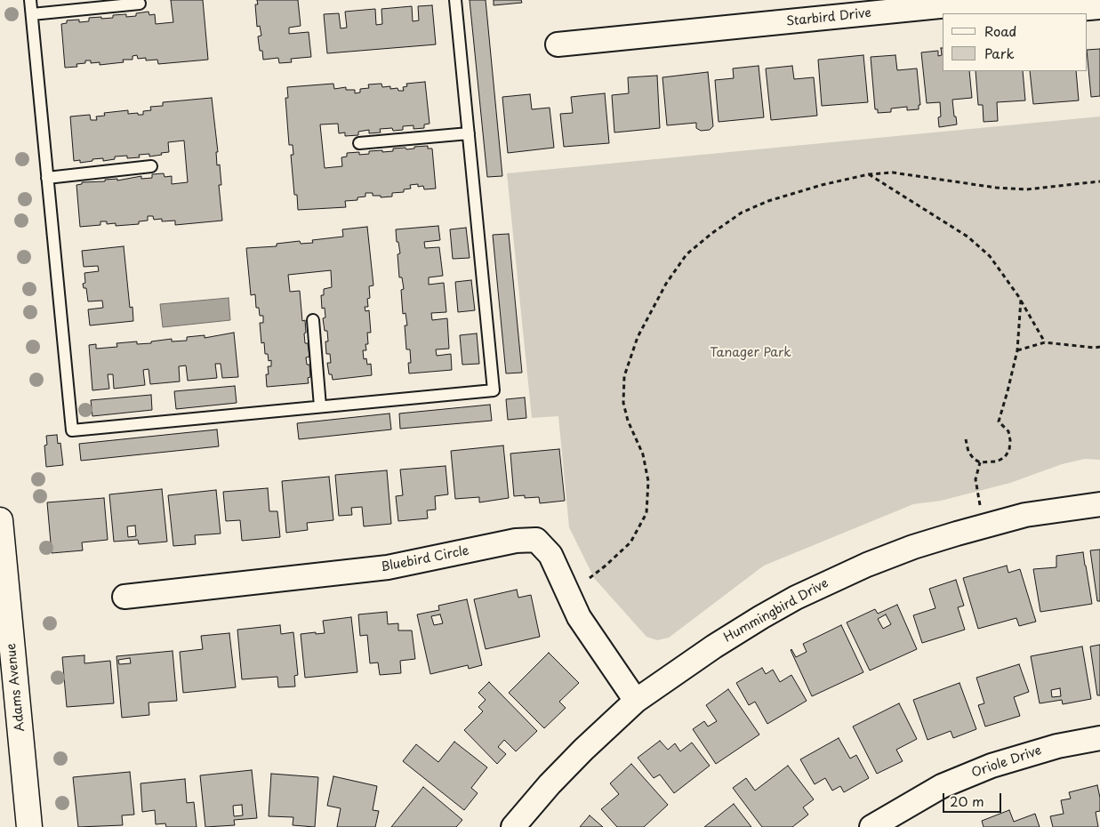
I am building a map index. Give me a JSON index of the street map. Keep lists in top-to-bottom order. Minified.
{"streets":{"main road":["Adams Avenue"],"street":["Starbird Drive","Bluebird Circle","Hummingbird Drive","Oriole Drive"]},"crossings":[["Bluebird Circle","Hummingbird Drive"]],"parks":["Tanager Park"],"legend":["Road","Park"],"scale_bar":"20 m"}
